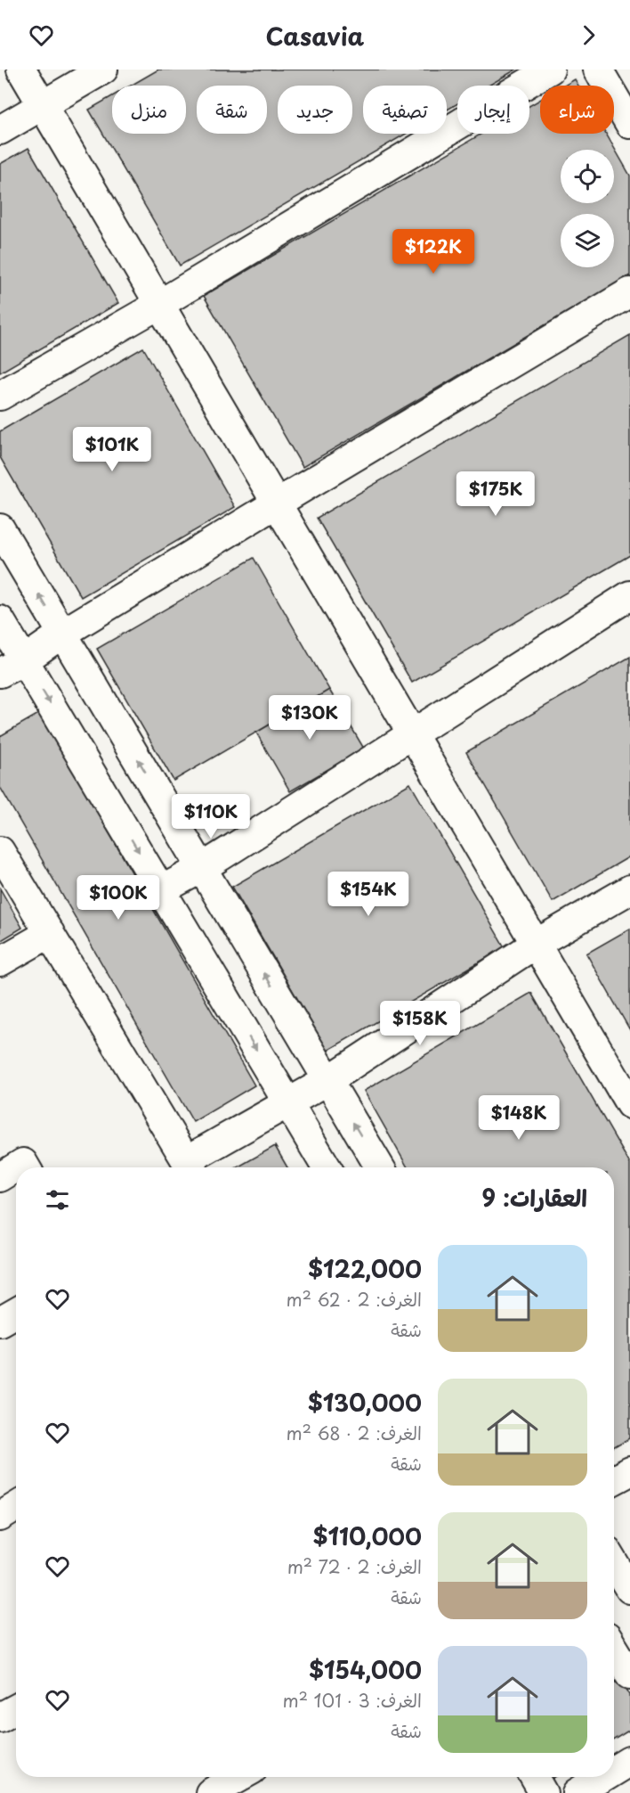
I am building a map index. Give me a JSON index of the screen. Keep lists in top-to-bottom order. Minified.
{"page":{"header":"Casavia","chip":["شراء","إيجار","تصفية","جديد","شقة","منزل"],"price":["$122K","$101K","$175K","$130K","$110K","$154K","$100K","$158K","$148K"],"heading":"العقارات: 9","list":[{"name":"$122,000","note":"الغرف: 2 · 62 m² · شقة"},{"name":"$130,000","note":"الغرف: 2 · 68 m² · شقة"},{"name":"$110,000","note":"الغرف: 2 · 72 m² · شقة"},{"name":"$154,000","note":"الغرف: 3 · 101 m² · شقة"}]}}
